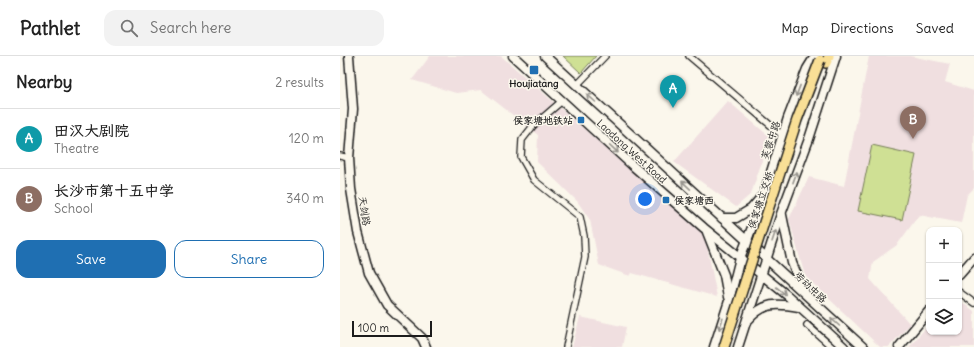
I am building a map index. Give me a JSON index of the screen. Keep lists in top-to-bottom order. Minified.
{"streets":{"main road":["芙蓉中路","Laodong West Road","侯家塘立交桥","天剑路","劳动中路"]},"crossings":[["芙蓉中路","Laodong West Road"],["芙蓉中路","侯家塘立交桥"],["芙蓉中路","劳动中路"],["Laodong West Road","劳动中路"]],"places":{"transit":["Houjiatang","侯家塘地铁站","侯家塘西"]},"scale_bar":"100 m","page":{"header":"Pathlet","search":"Search here","nav":["Map","Directions","Saved"],"heading":["Nearby","2 results"],"pins":["A","B"],"list":[{"mark":"A","name":"田汉大剧院","note":"Theatre","value":"120 m"},{"mark":"B","name":"长沙市第十五中学","note":"School","value":"340 m"}],"map_buttons":["+","−"],"buttons":["Save","Share"],"scale":"100 m"}}
